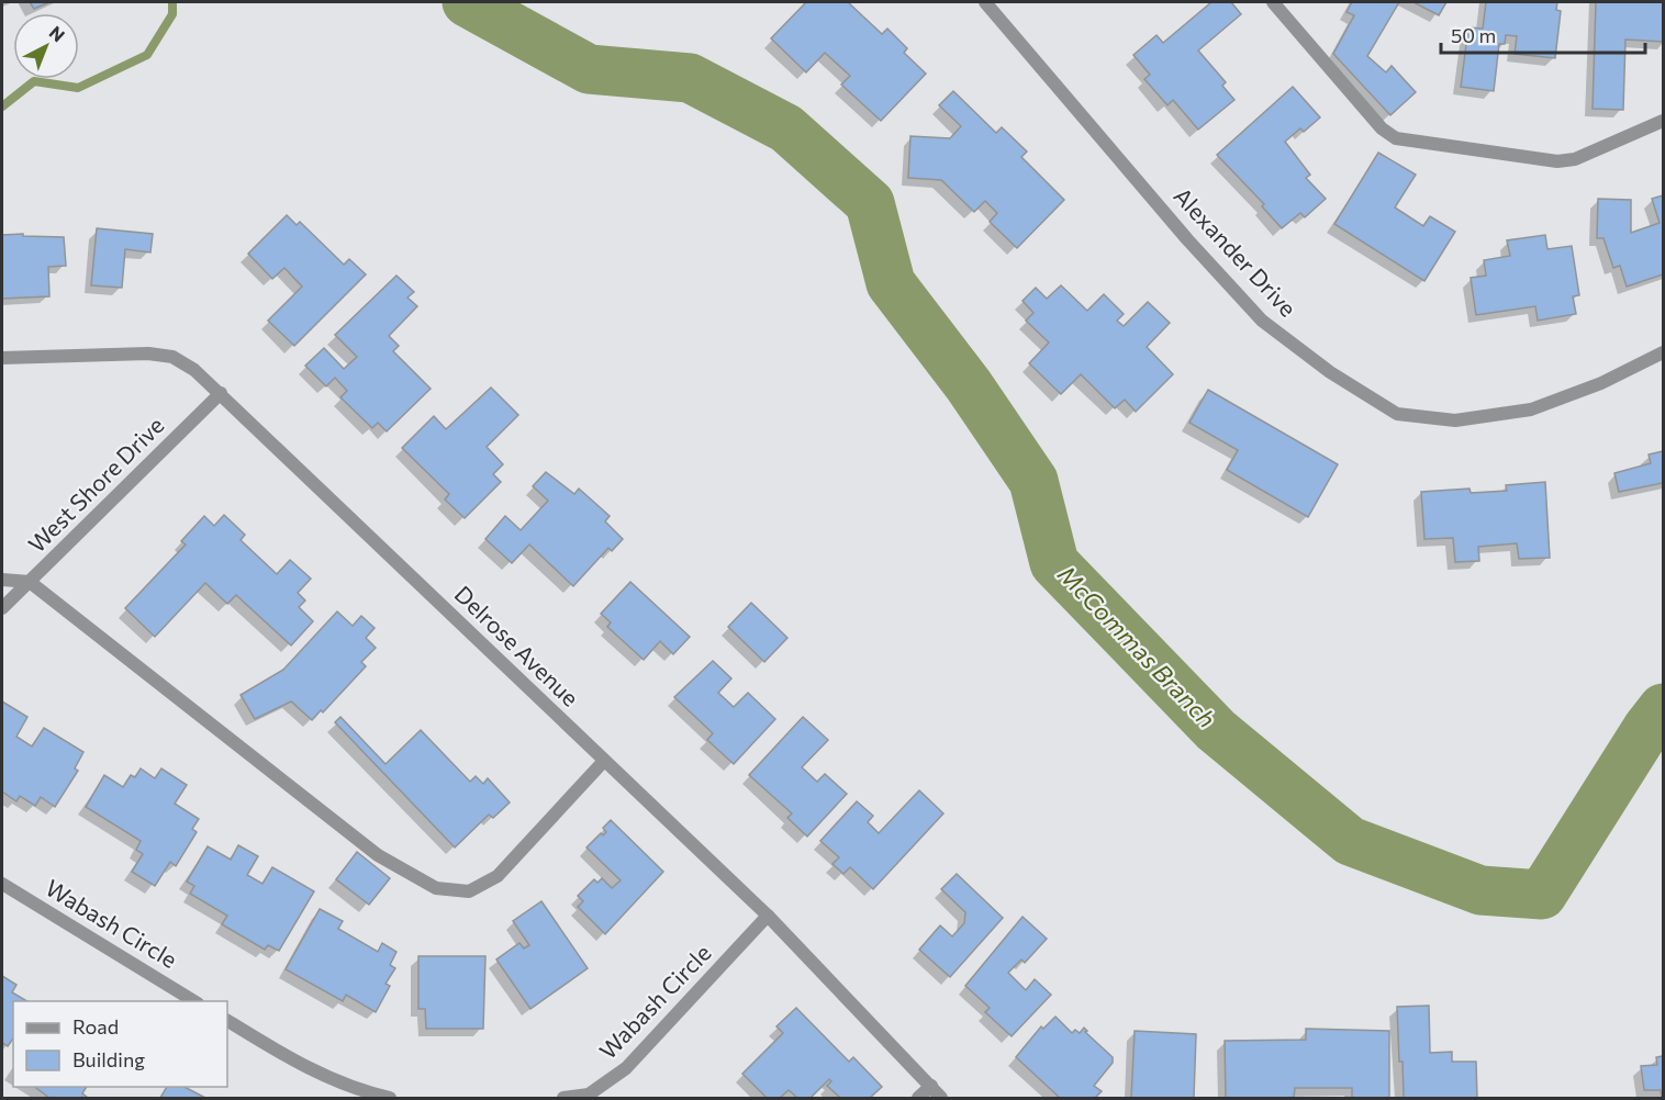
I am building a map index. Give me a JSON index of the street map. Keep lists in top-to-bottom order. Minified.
{"streets":{"street":["Alexander Drive","West Shore Drive","Delrose Avenue","Wabash Circle"]},"crossings":[["West Shore Drive","Delrose Avenue"],["Delrose Avenue","Wabash Circle"]],"water":["McCommas Branch"],"legend":["Road","Building"],"scale_bar":"50 m","north":"top right"}
